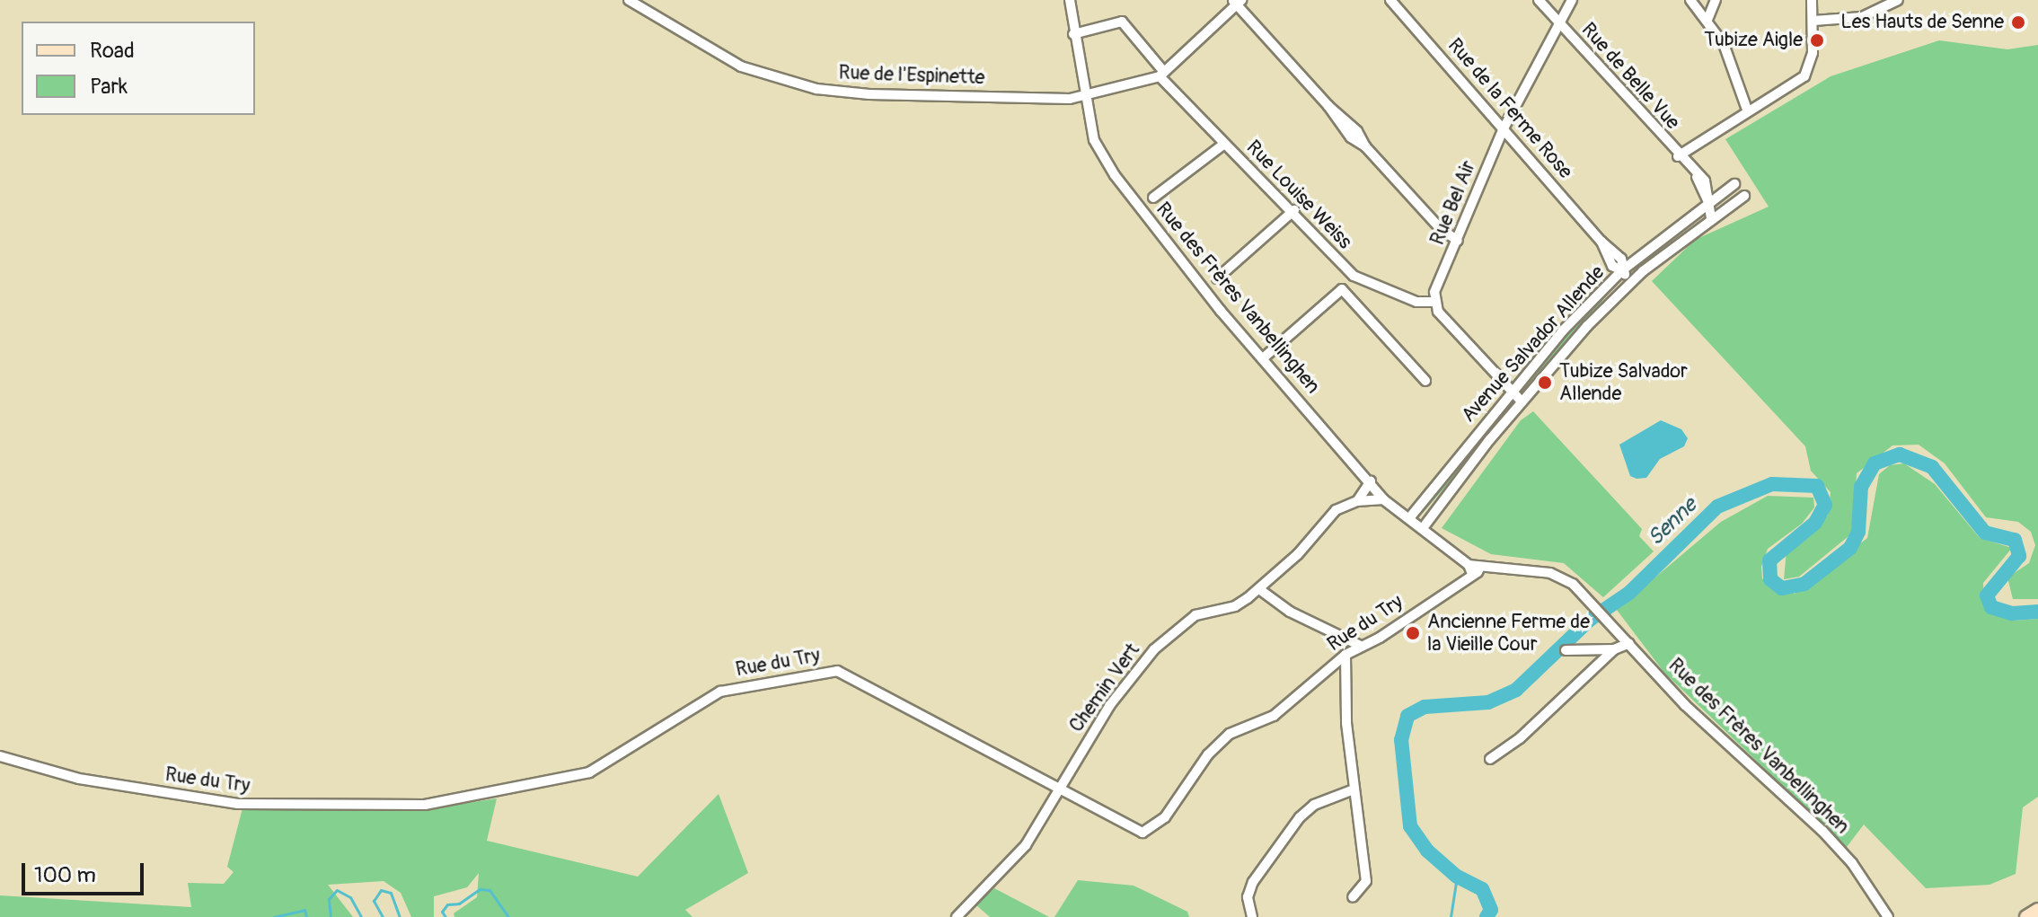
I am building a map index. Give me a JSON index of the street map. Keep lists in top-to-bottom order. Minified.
{"streets":{"street":["Rue de l'Espinette","Rue de Belle Vue","Rue de la Ferme Rose","Rue Louise Weiss","Rue Bel Air","Rue des Frères Vanbellinghen","Avenue Salvador Allende","Rue du Try","Chemin Vert"]},"crossings":[["Rue de l'Espinette","Rue Louise Weiss"],["Rue de l'Espinette","Rue des Frères Vanbellinghen"],["Rue de Belle Vue","Rue Bel Air"],["Rue de Belle Vue","Avenue Salvador Allende"],["Rue de la Ferme Rose","Rue Bel Air"],["Rue de la Ferme Rose","Avenue Salvador Allende"],["Rue Louise Weiss","Rue Bel Air"],["Rue Louise Weiss","Rue des Frères Vanbellinghen"],["Rue des Frères Vanbellinghen","Avenue Salvador Allende"],["Rue des Frères Vanbellinghen","Rue du Try"],["Rue des Frères Vanbellinghen","Chemin Vert"],["Rue du Try","Chemin Vert"]],"water":["Senne"],"places":["Les Hauts de Senne","Tubize Aigle","Tubize Salvador Allende","Ancienne Ferme de la Vieille Cour"],"legend":["Road","Park"],"scale_bar":"100 m"}
